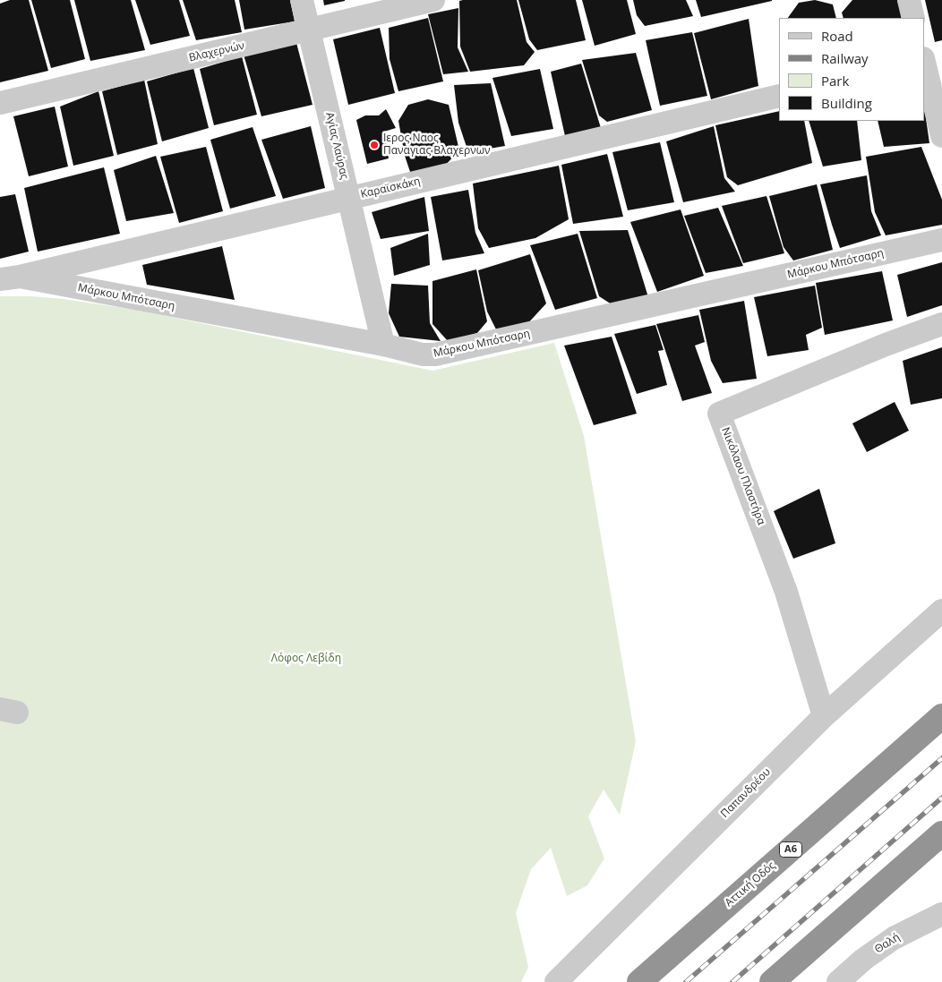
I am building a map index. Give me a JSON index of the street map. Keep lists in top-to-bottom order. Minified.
{"streets":{"highway":["Α6","Αττική Οδός"],"street":["Βλαχερνών","Αγίας Λαύρας","Καραϊσκάκη","Μάρκου Μπότσαρη","Νικόλαου Πλαστήρα","Παπανδρέου","Θαλή"]},"crossings":[["Βλαχερνών","Αγίας Λαύρας"],["Αγίας Λαύρας","Καραϊσκάκη"],["Αγίας Λαύρας","Μάρκου Μπότσαρη"],["Καραϊσκάκη","Μάρκου Μπότσαρη"],["Νικόλαου Πλαστήρα","Παπανδρέου"]],"parks":["Λόφος Λεβίδη"],"places":["Ιερος Ναος Παναγιας Βλαχερνων"],"legend":["Road","Railway","Park","Building"]}
